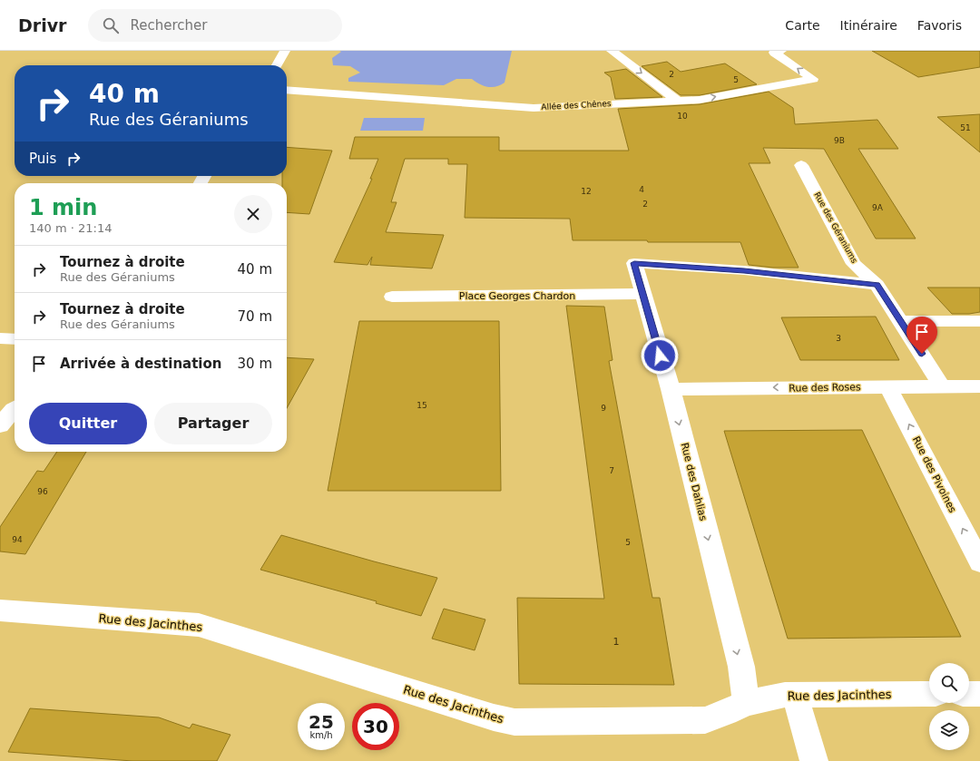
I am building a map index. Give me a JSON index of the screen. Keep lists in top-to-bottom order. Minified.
{"streets":{"street":["Allée des Chênes","Rue des Géraniums","Place Georges Chardon","Rue des Roses","Rue des Pivoines","Rue des Dahlias","Rue des Jacinthes"]},"crossings":[["Rue des Géraniums","Rue des Roses"],["Rue des Géraniums","Rue des Dahlias"],["Place Georges Chardon","Rue des Dahlias"],["Rue des Roses","Rue des Pivoines"],["Rue des Roses","Rue des Dahlias"],["Rue des Dahlias","Rue des Jacinthes"]],"one_way":["Rue des Roses","Rue des Pivoines","Rue des Dahlias"],"house_numbers":["2","5","10","51","9B","4","12","2","9A","3","15","9","7","96","94","5","1"],"page":{"header":"Drivr","search":"Rechercher","nav":["Carte","Itinéraire","Favoris"],"turn":["40 m","Rue des Géraniums"],"then":"Puis","heading":["1 min","140 m · 21:14"],"list":[{"name":"Tournez à droite","note":"Rue des Géraniums","value":"40 m"},{"name":"Tournez à droite","note":"Rue des Géraniums","value":"70 m"},{"name":"Arrivée à destination","value":"30 m"}],"buttons":["Quitter","Partager"],"speed":"25 km/h","limit":"30"}}
